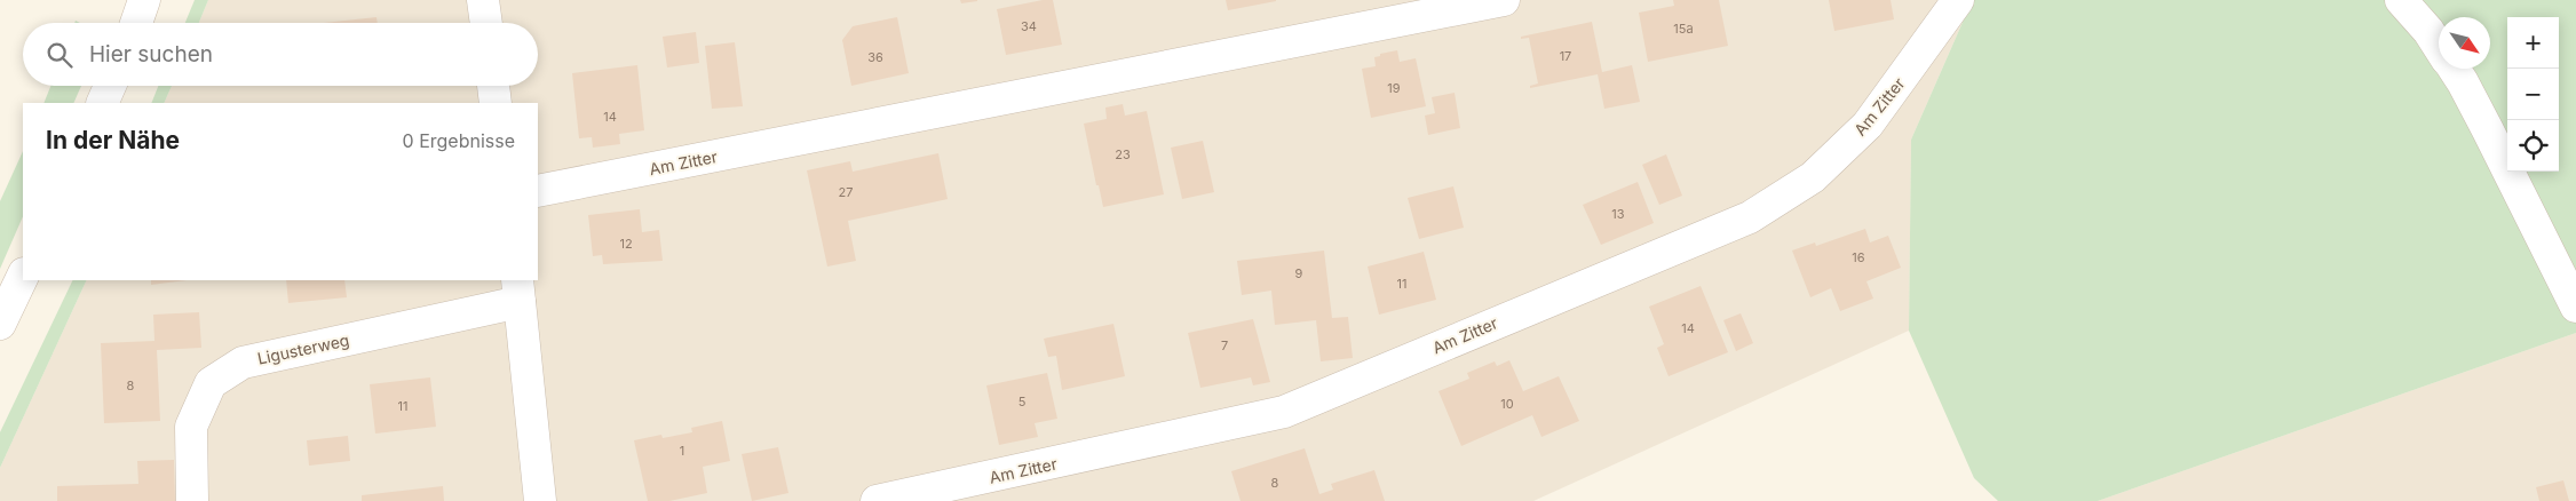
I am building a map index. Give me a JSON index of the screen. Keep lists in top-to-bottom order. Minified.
{"streets":{"street":["Am Zitter","Ligusterweg"]},"house_numbers":["34","15a","17","36","19","14","23","27","13","12","16","9","11","14","7","8","5","10","11","1","8"],"north":"bottom right","page":{"map_buttons":["+","−"],"search":"Hier suchen","heading":["In der Nähe","0 Ergebnisse"]}}
